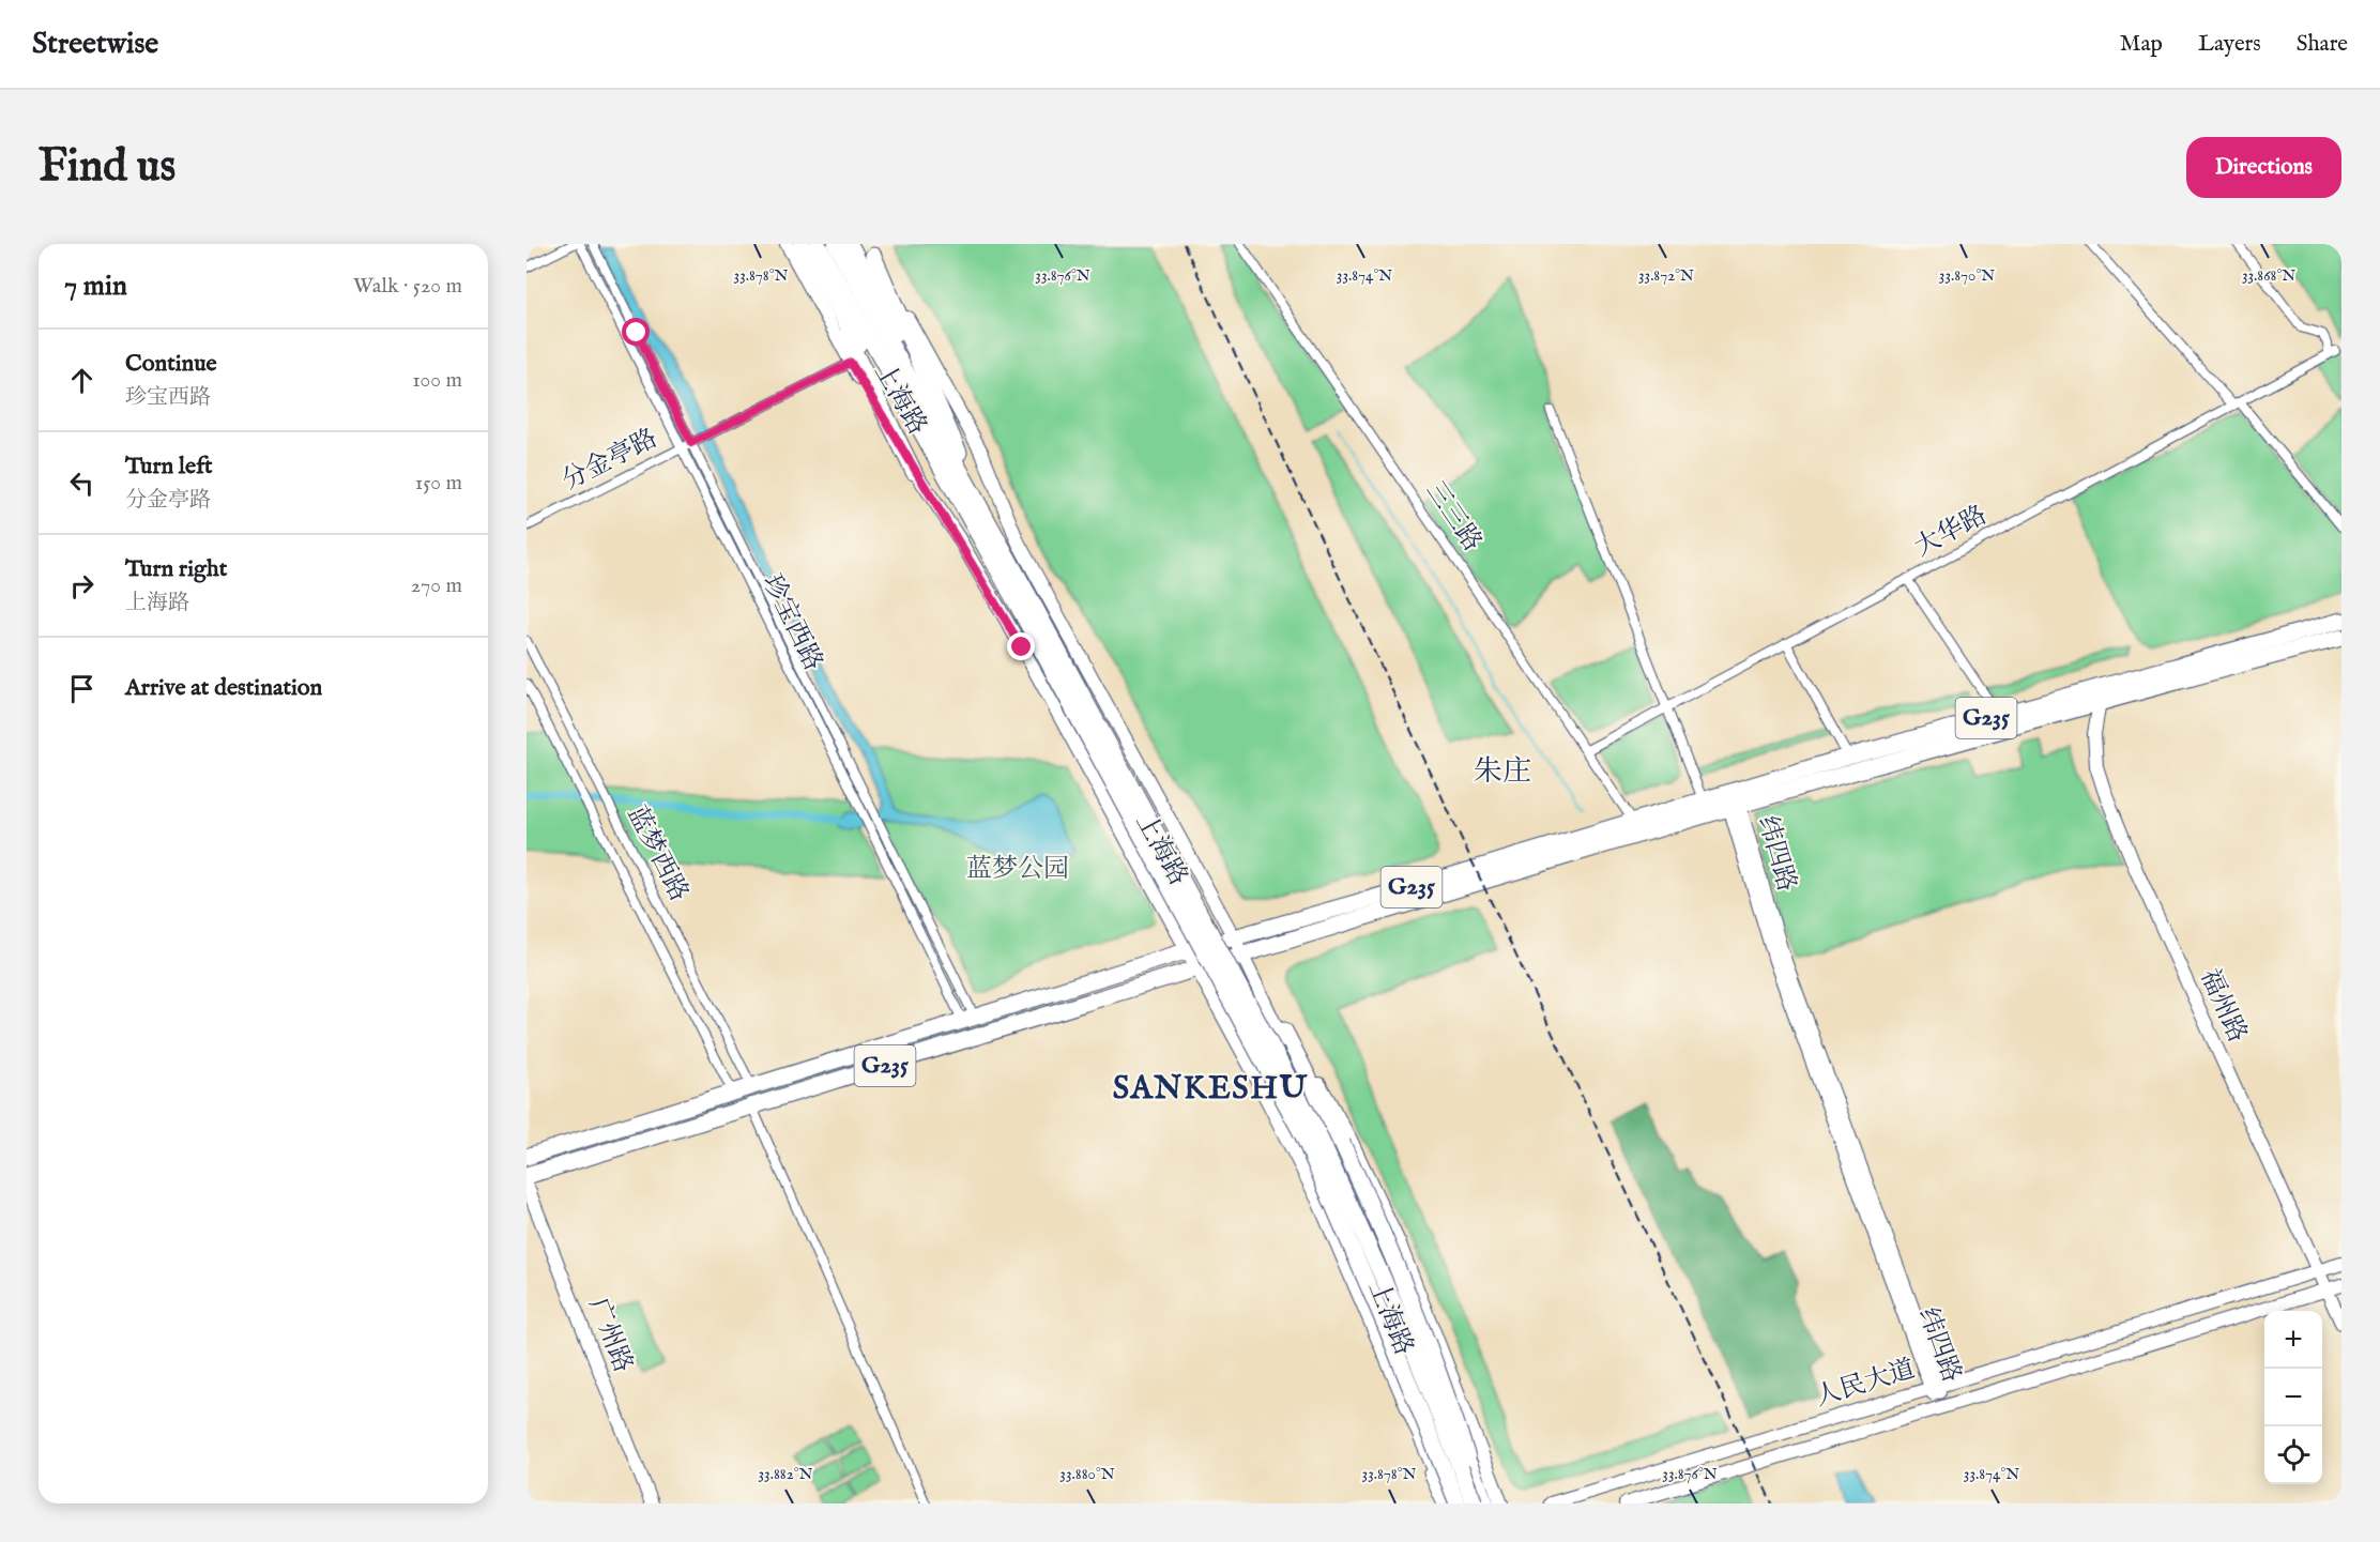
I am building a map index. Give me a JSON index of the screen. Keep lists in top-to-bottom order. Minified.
{"streets":{"highway":["上海路","G235"],"street":["分金亭路","三三路","大华路","珍宝西路","蓝梦西路","纬四路","福州路","广州路","人民大道"]},"crossings":[["上海路","分金亭路"],["上海路","G235"],["分金亭路","珍宝西路"],["三三路","大华路"],["珍宝西路","G235"],["G235","蓝梦西路"],["G235","纬四路"],["G235","福州路"],["纬四路","人民大道"],["福州路","人民大道"]],"districts":["朱庄","SANKESHU"],"parks":["蓝梦公园"],"page":{"header":"Streetwise","nav":["Map","Layers","Share"],"buttons":"Directions","title":"Find us","heading":["7 min","Walk · 520 m"],"list":[["Continue","珍宝西路","100 m"],["Turn left","分金亭路","150 m"],["Turn right","上海路","270 m"],"Arrive at destination"],"map_buttons":["+","−"]},"coordinates":["33.878°N","33.876°N","33.874°N","33.872°N","33.870°N","33.868°N","33.882°N","33.880°N"]}
